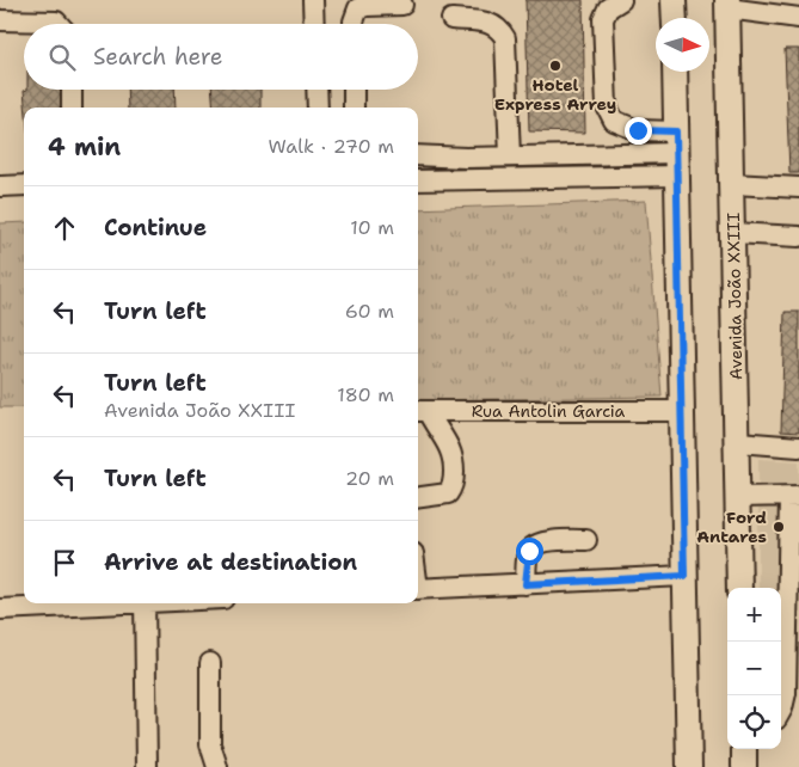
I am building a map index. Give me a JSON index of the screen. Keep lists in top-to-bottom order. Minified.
{"streets":{"main road":["Avenida João XXIII"],"street":["Rua Antolin Garcia"]},"places":["Hotel Express Arrey","Ford Antares"],"north":"right","page":{"search":"Search here","heading":["4 min","Walk · 270 m"],"list":[["Continue","10 m"],["Turn left","60 m"],["Turn left","Avenida João XXIII","180 m"],["Turn left","20 m"],"Arrive at destination"],"map_buttons":["+","−"]}}
